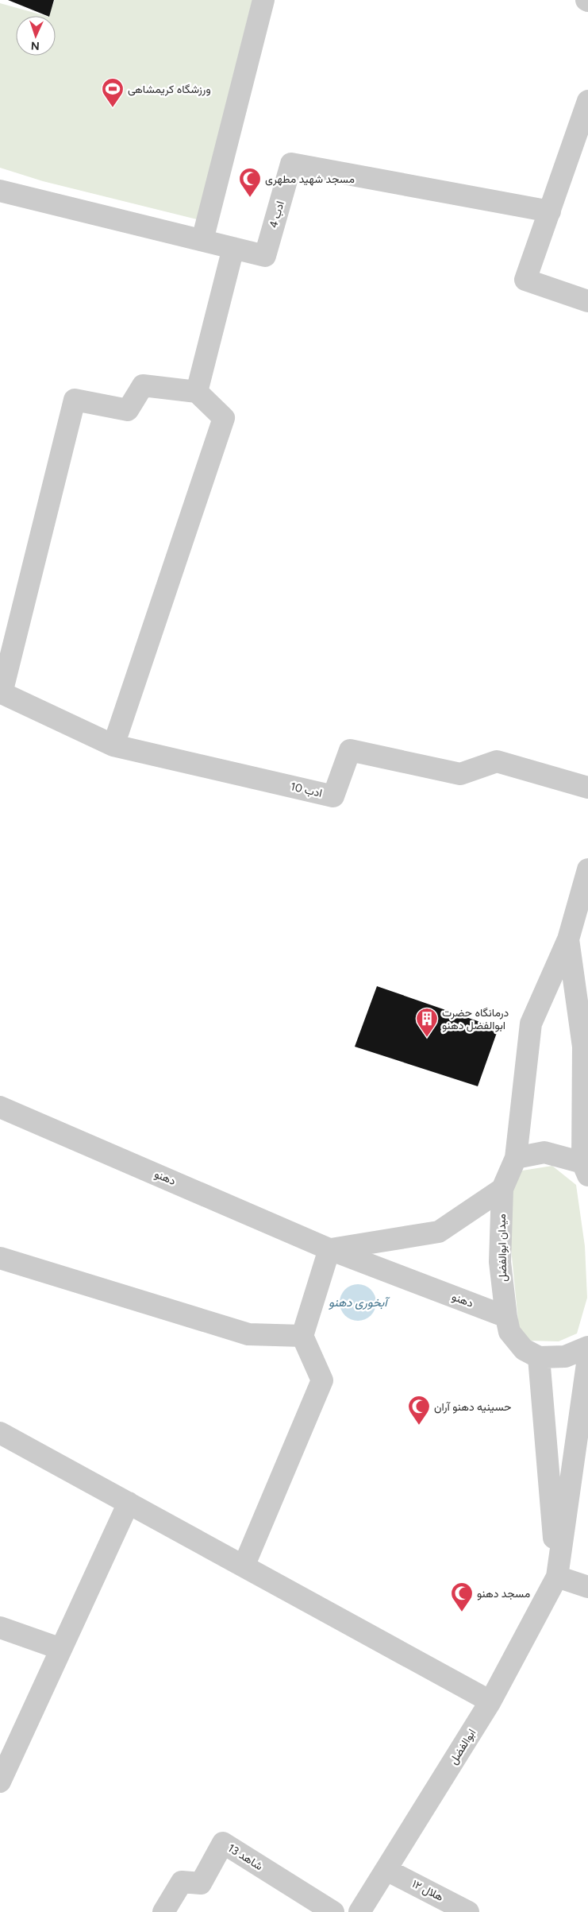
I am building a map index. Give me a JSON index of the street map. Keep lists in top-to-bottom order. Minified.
{"streets":{"street":["ادب 4","ادب 10","دهنو","میدان ابوالفضل","ابوالفضل","شاهد 13","هلال ۱۲"]},"crossings":[["دهنو","میدان ابوالفضل"],["ابوالفضل","هلال ۱۲"]],"water":["آبخوری دهنو"],"places":{"sports":["ورزشگاه کریمشاهی"],"mosque":["مسجد شهید مطهری","حسینیه دهنو آران","مسجد دهنو"],"building":["درمانگاه حضرت ابوالفضل دهنو"]},"north":"bottom"}
